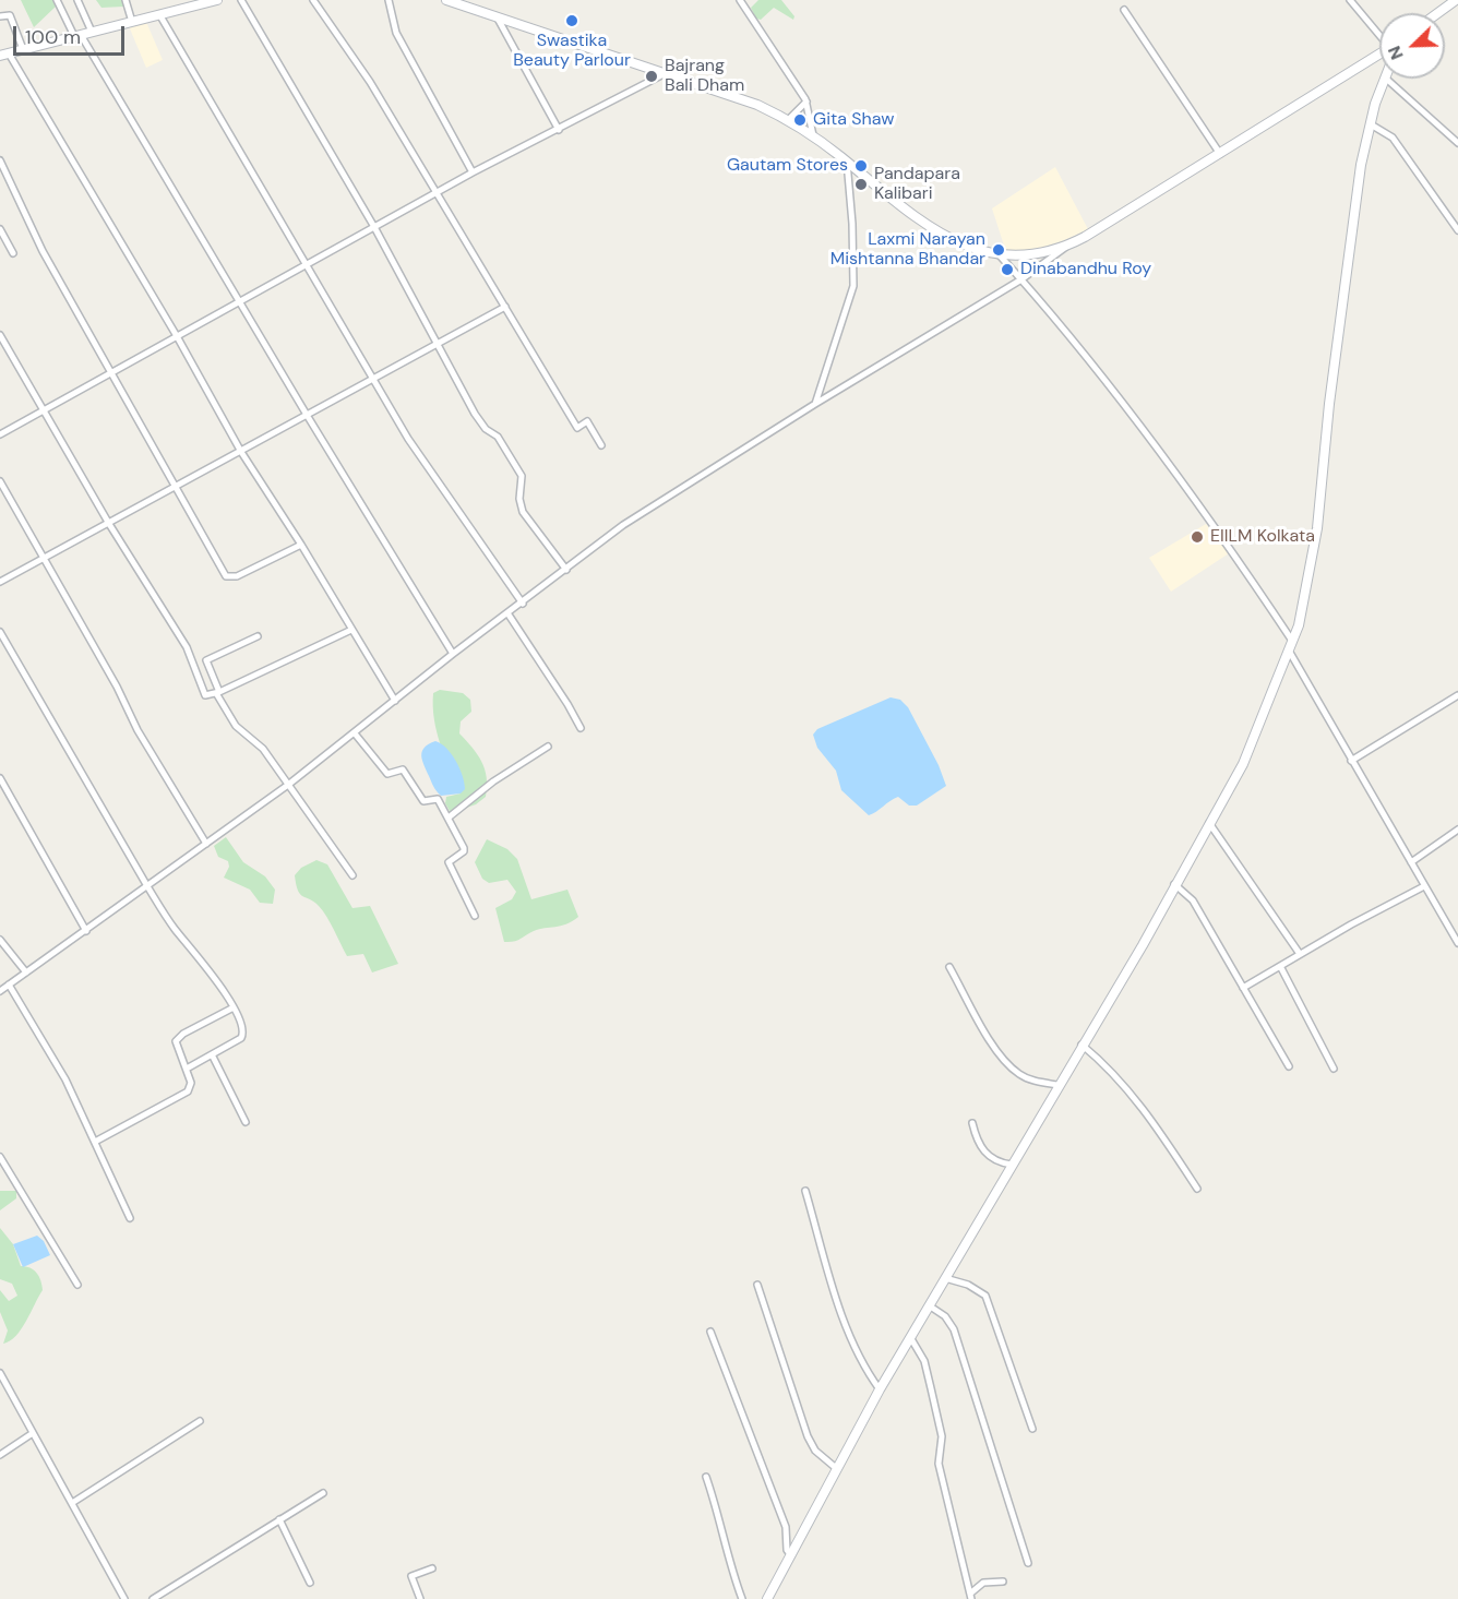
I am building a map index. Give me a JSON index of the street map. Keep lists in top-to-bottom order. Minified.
{"places":["Swastika Beauty Parlour","Bajrang Bali Dham","Gita Shaw","Gautam Stores","Pandapara Kalibari","Laxmi Narayan Mishtanna Bhandar","Dinabandhu Roy","EIILM Kolkata"],"scale_bar":"100 m","north":"bottom left"}
